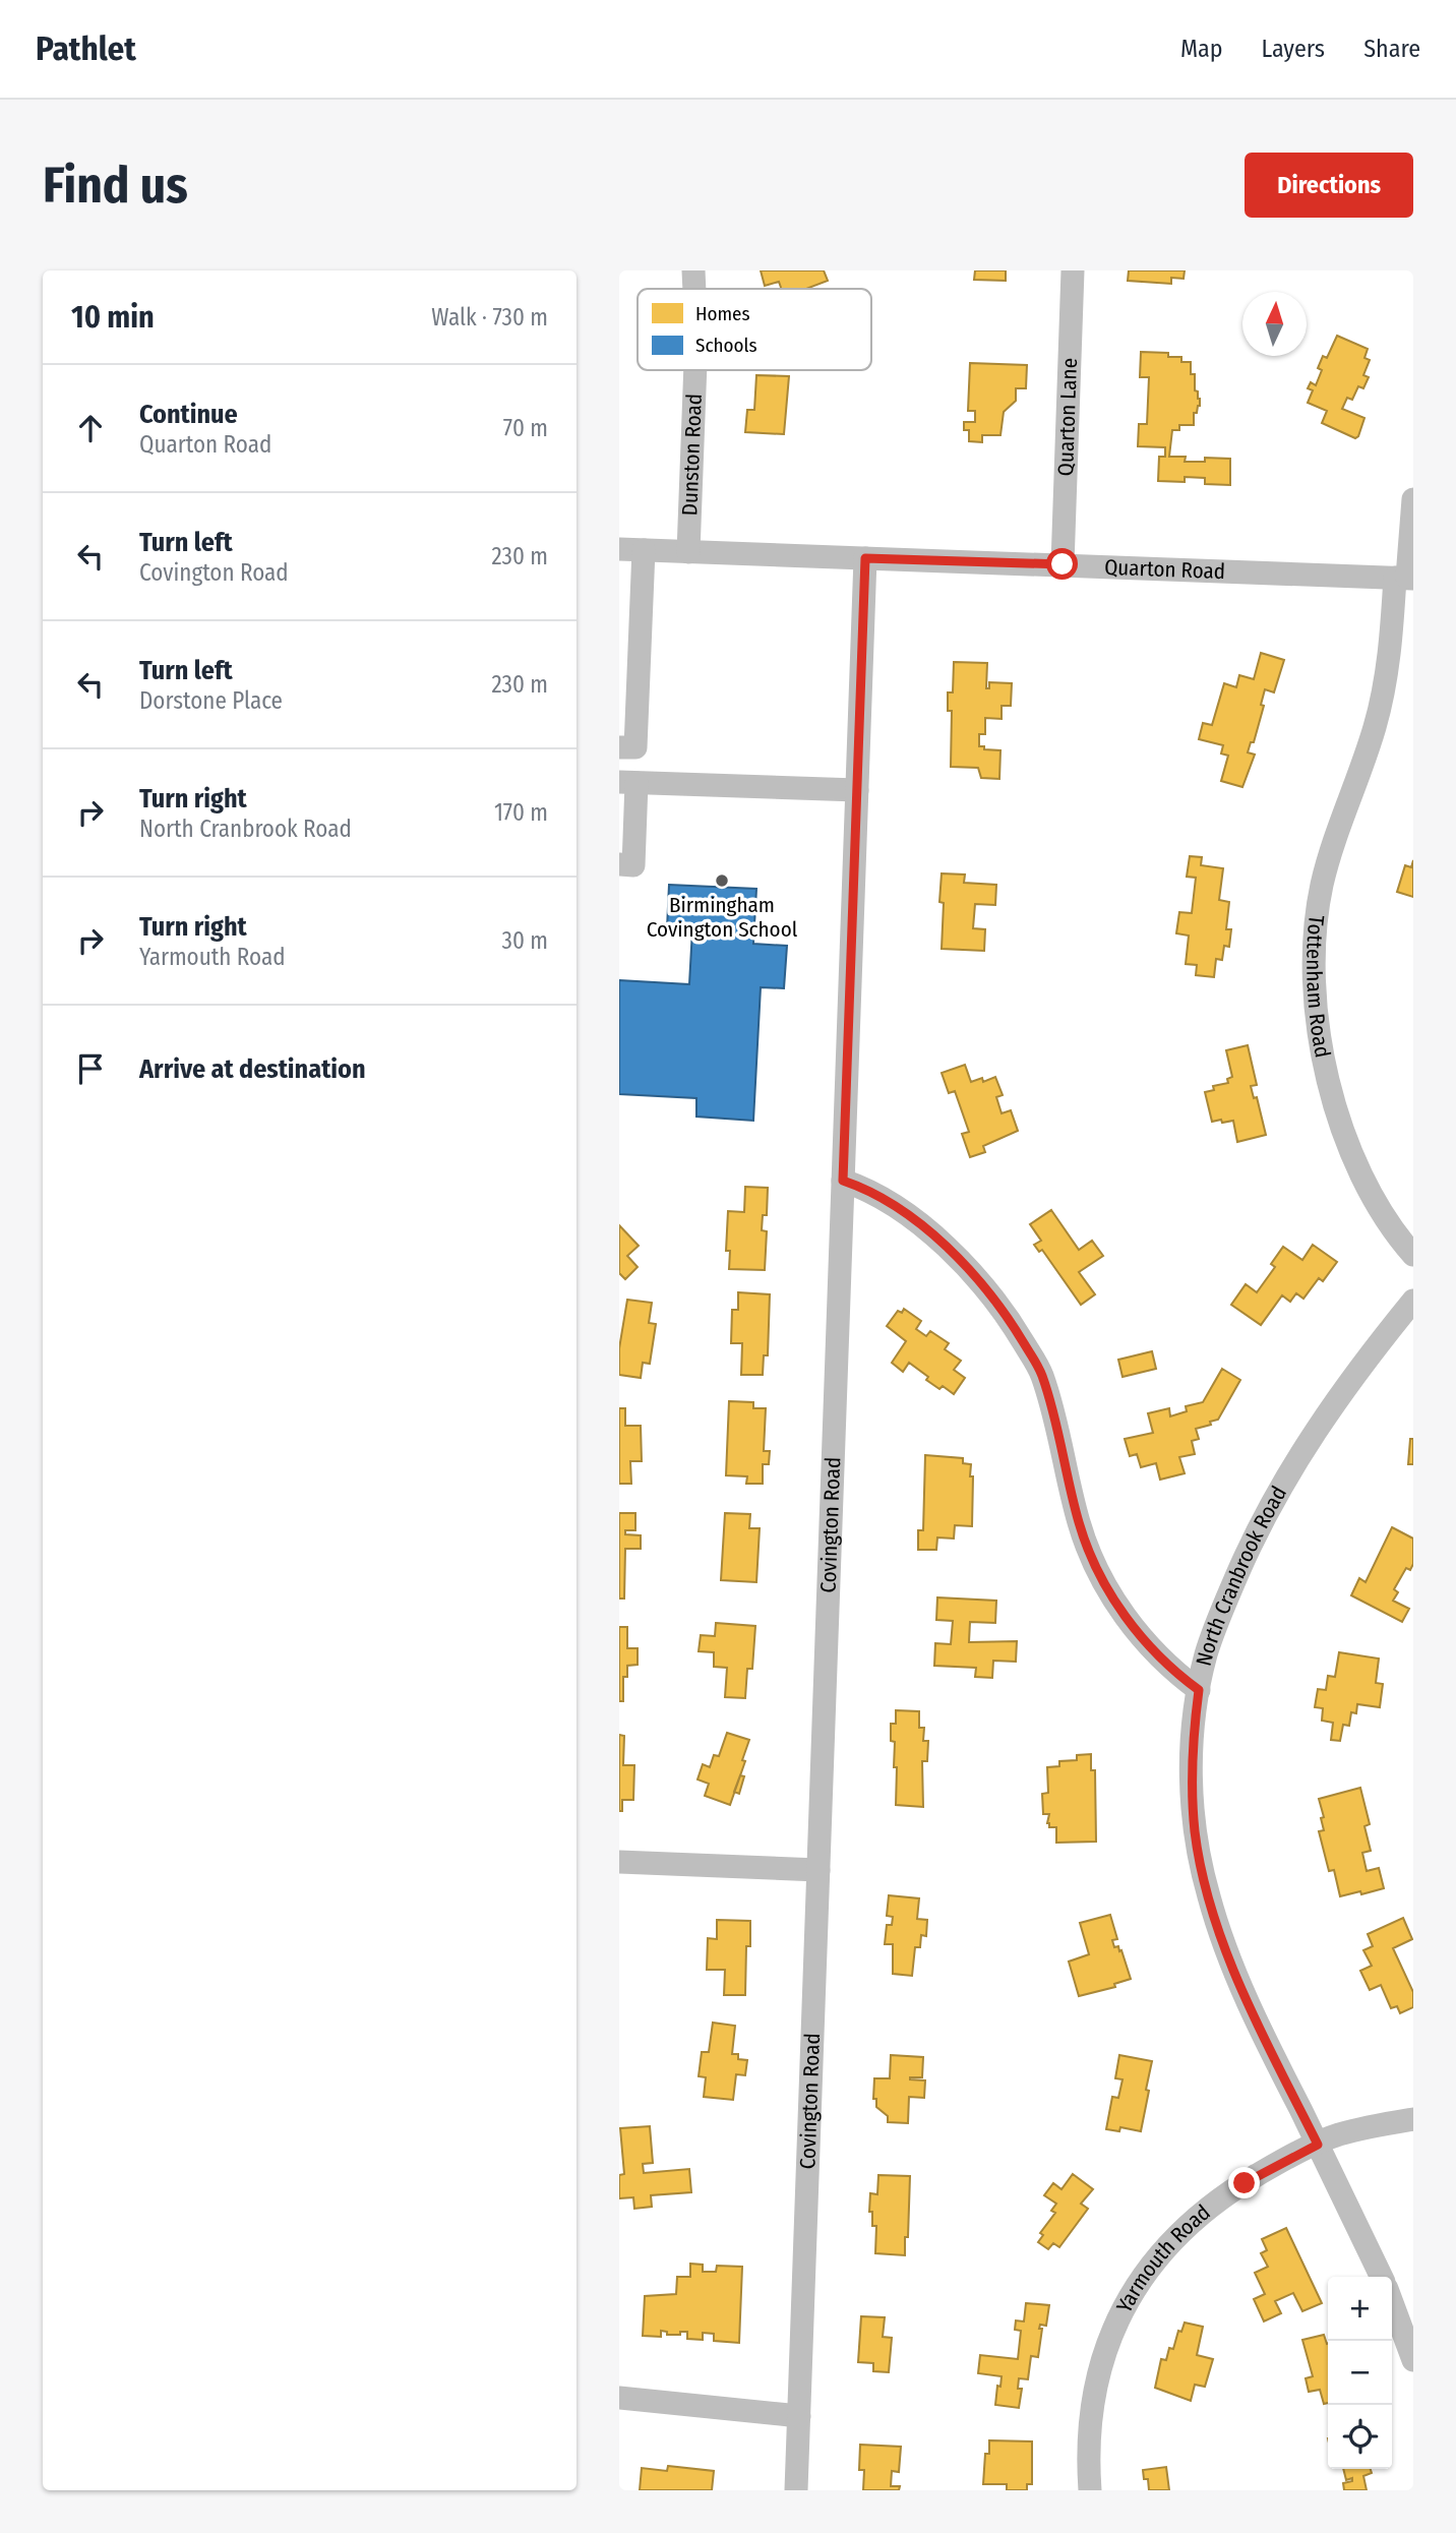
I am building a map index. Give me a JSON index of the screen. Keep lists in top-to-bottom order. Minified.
{"streets":{"street":["Quarton Lane","Dunston Road","Quarton Road","Tottenham Road","Covington Road","North Cranbrook Road","Yarmouth Road"]},"crossings":[["Quarton Lane","Quarton Road"],["Dunston Road","Quarton Road"],["Quarton Road","Tottenham Road"],["Quarton Road","Covington Road"],["North Cranbrook Road","Yarmouth Road"]],"places":["Birmingham Covington School"],"legend":["Homes","Schools"],"north":"top","page":{"header":"Pathlet","nav":["Map","Layers","Share"],"buttons":"Directions","title":"Find us","heading":["10 min","Walk · 730 m"],"list":[["Continue","Quarton Road","70 m"],["Turn left","Covington Road","230 m"],["Turn left","Dorstone Place","230 m"],["Turn right","North Cranbrook Road","170 m"],["Turn right","Yarmouth Road","30 m"],"Arrive at destination"],"map_buttons":["+","−"]}}
